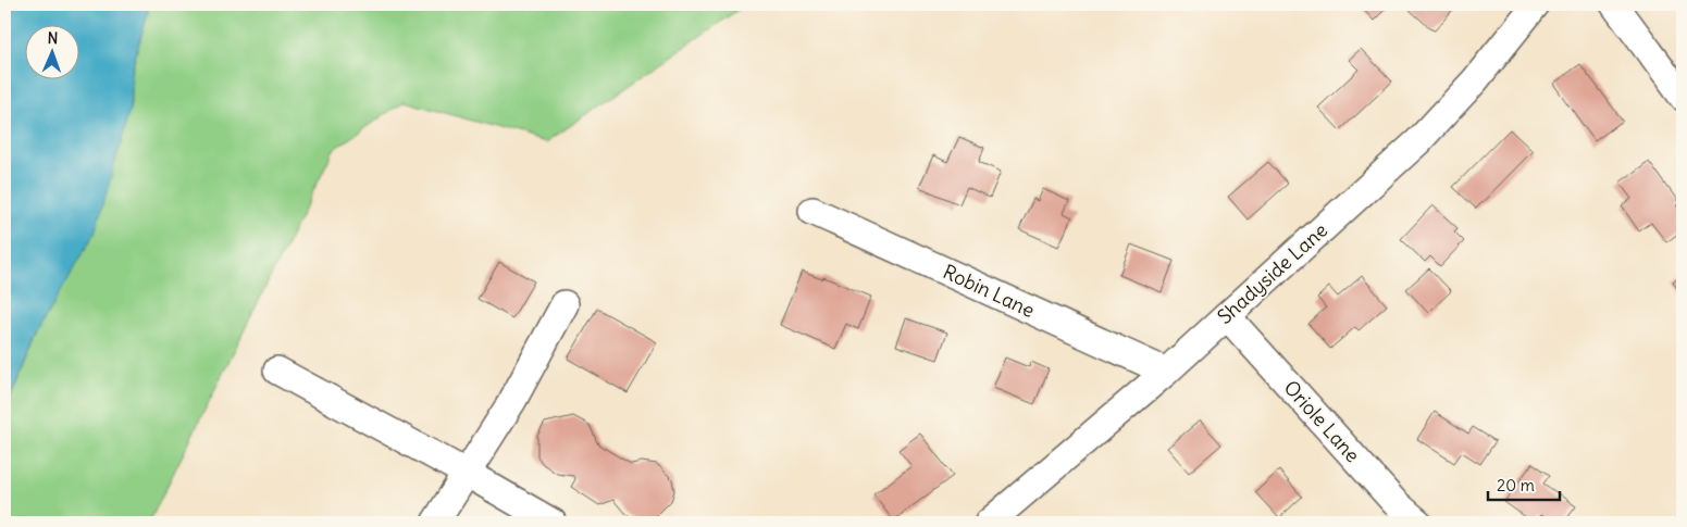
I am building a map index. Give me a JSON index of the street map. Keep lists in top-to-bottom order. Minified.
{"streets":{"street":["Shadyside Lane","Robin Lane","Oriole Lane"]},"crossings":[["Shadyside Lane","Robin Lane"],["Shadyside Lane","Oriole Lane"]],"scale_bar":"20 m","north":"top"}
